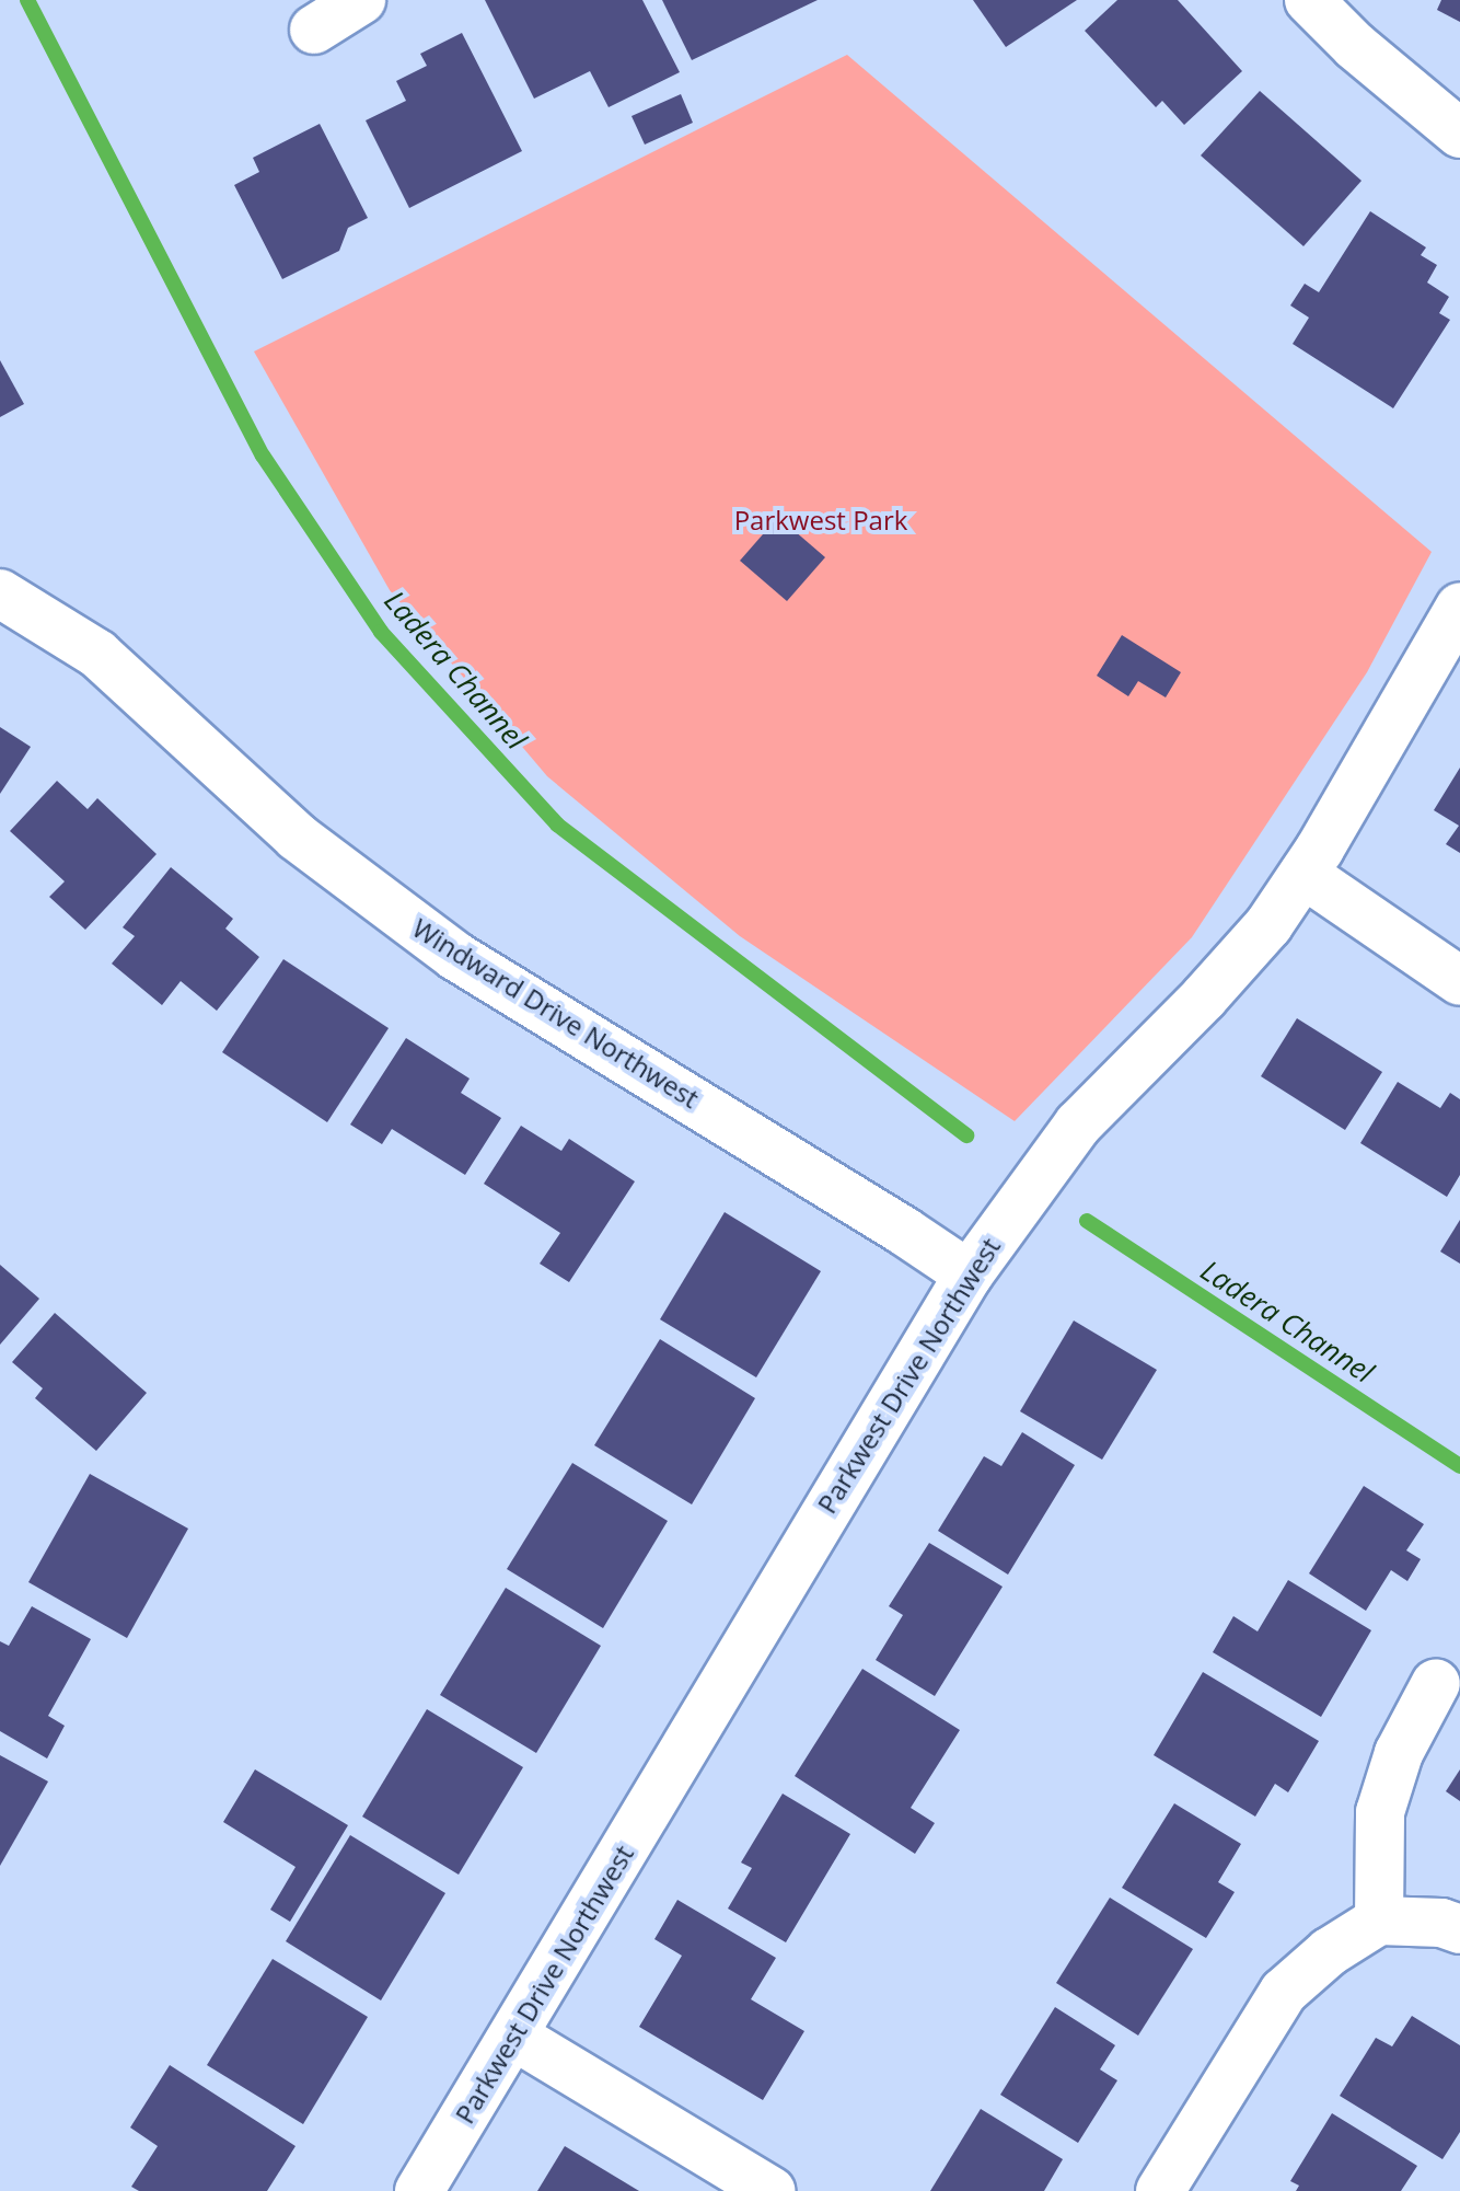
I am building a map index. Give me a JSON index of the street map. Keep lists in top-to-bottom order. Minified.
{"streets":{"street":["Windward Drive Northwest","Parkwest Drive Northwest"]},"crossings":[["Windward Drive Northwest","Parkwest Drive Northwest"]],"water":["Ladera Channel"],"parks":["Parkwest Park"]}
